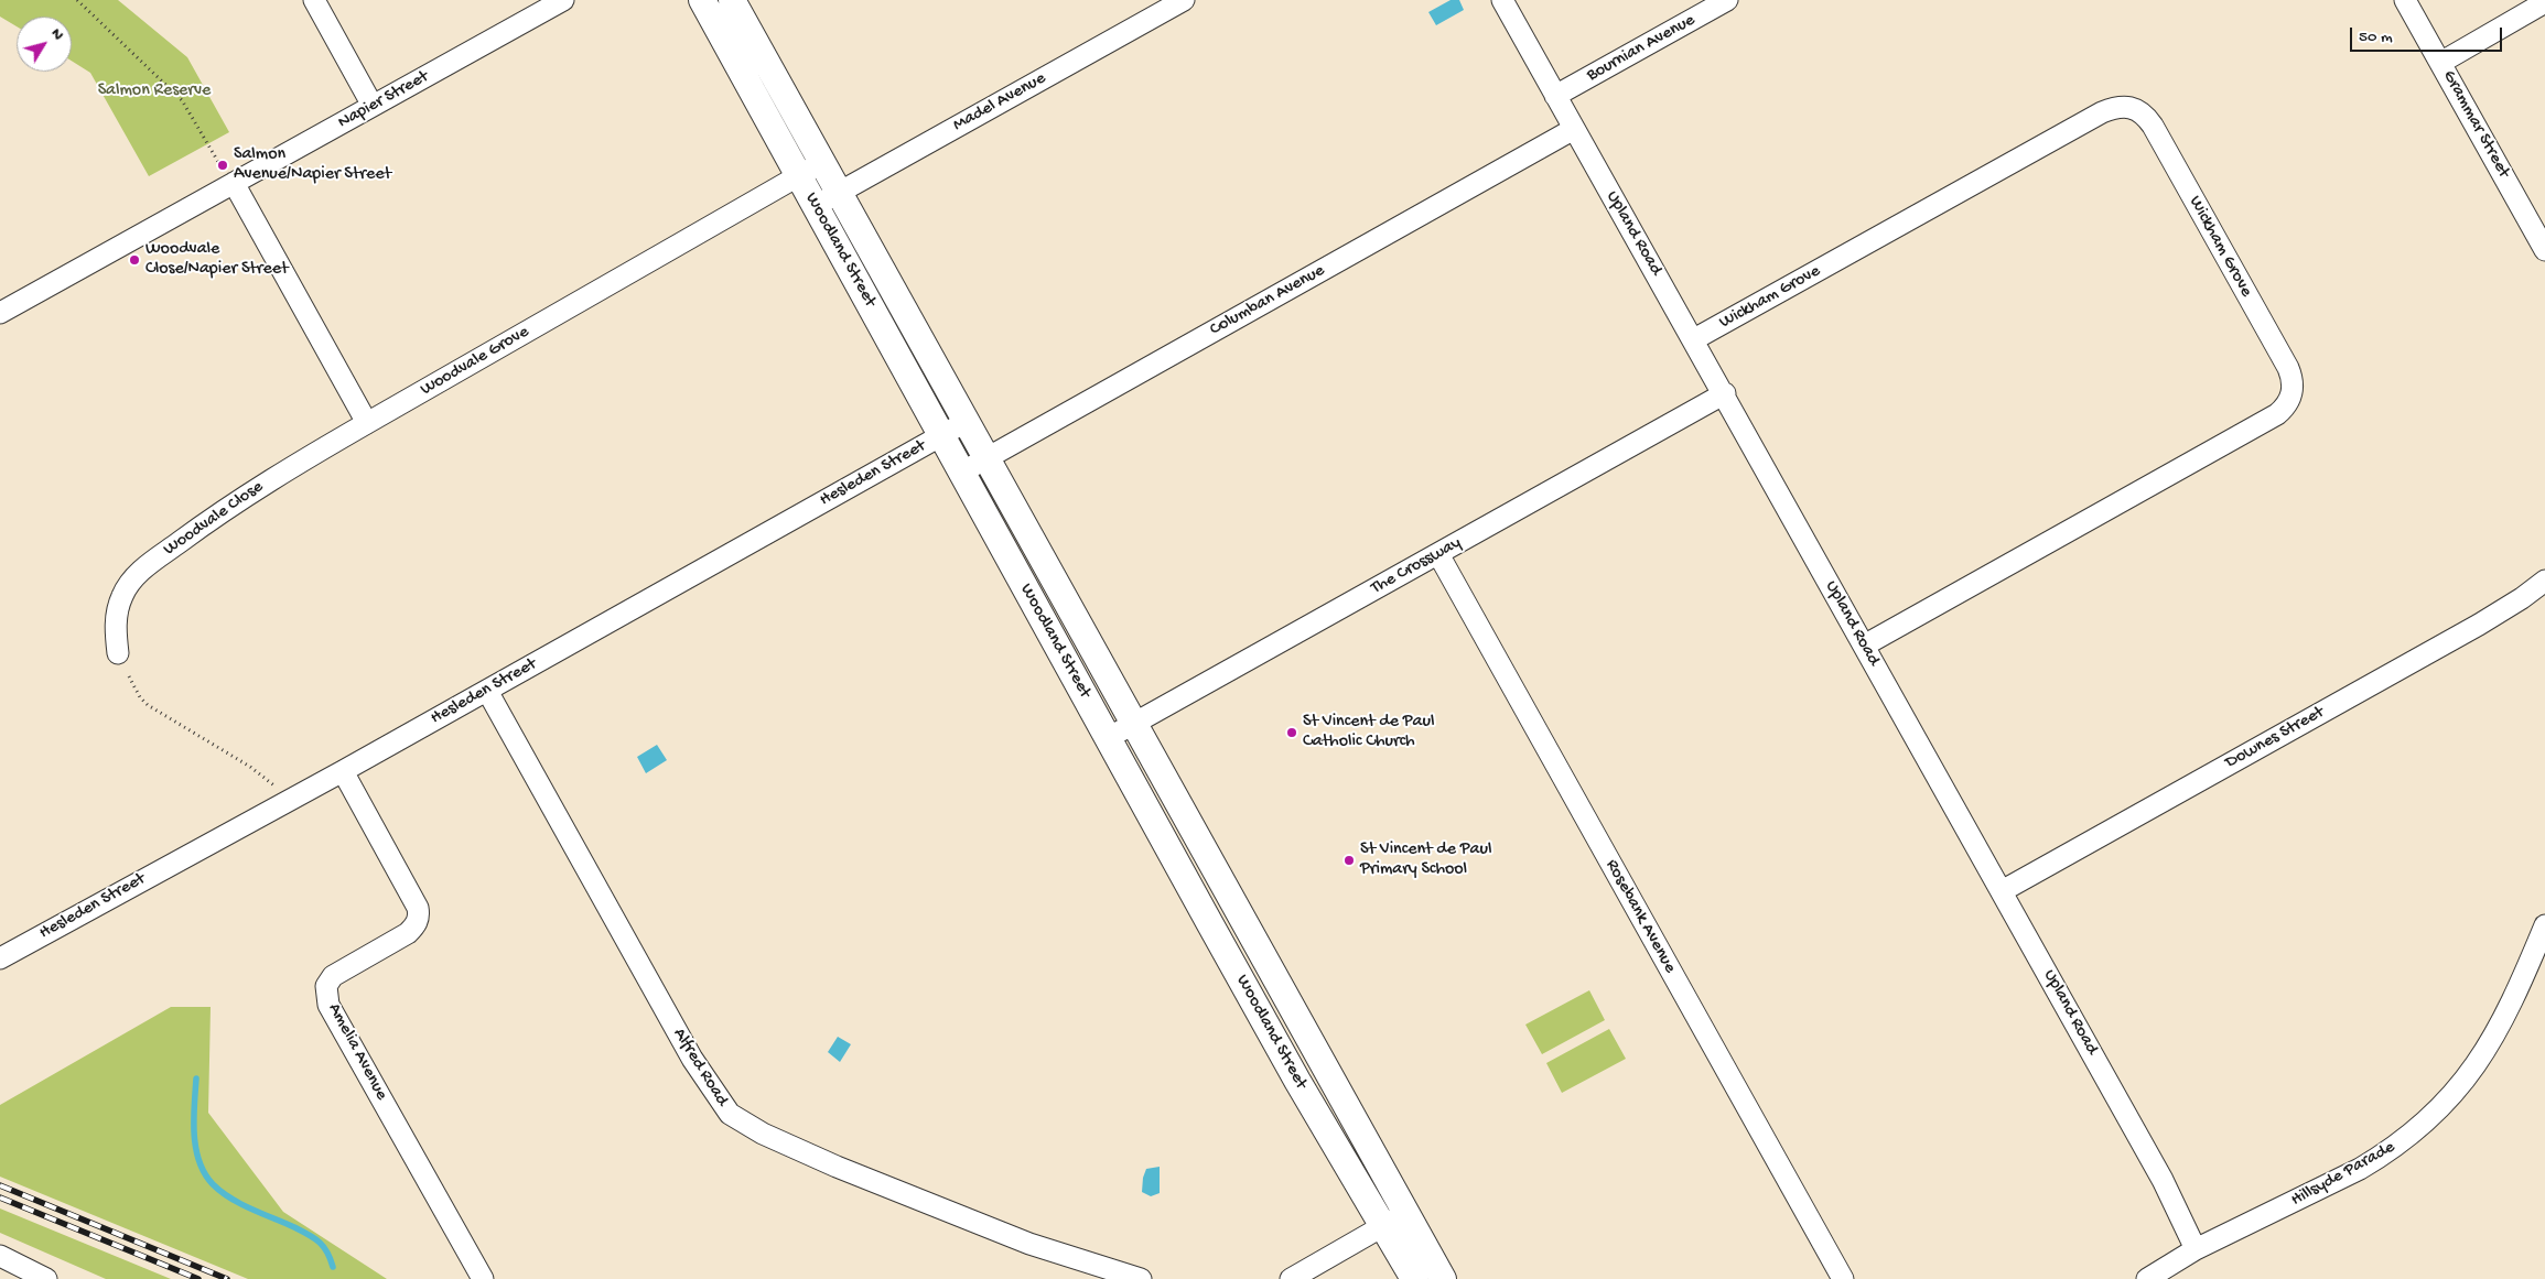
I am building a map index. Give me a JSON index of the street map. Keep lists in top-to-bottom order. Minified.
{"streets":{"main road":["Woodland Street"],"street":["Bournian Avenue","Napier Street","Madel Avenue","Grammar Street","Upland Road","Wickham Grove","Columban Avenue","Woodvale Grove","Hesleden Street","Woodvale Close","The Crossway","Downes Street","Rosebank Avenue","Amelia Avenue","Alfred Road","Hillsyde Parade"]},"crossings":[["Bournian Avenue","Upland Road"],["Madel Avenue","Woodland Street"],["Upland Road","Wickham Grove"],["Upland Road","Columban Avenue"],["Upland Road","The Crossway"],["Upland Road","Downes Street"],["Upland Road","Hillsyde Parade"],["Woodland Street","Columban Avenue"],["Woodland Street","Woodvale Grove"],["Woodland Street","Hesleden Street"],["Woodland Street","The Crossway"],["Woodvale Grove","Woodvale Close"],["Hesleden Street","Amelia Avenue"],["Hesleden Street","Alfred Road"],["The Crossway","Rosebank Avenue"]],"parks":["Salmon Reserve"],"places":["Salmon Avenue/Napier Street","Woodvale Close/Napier Street","St Vincent de Paul Catholic Church","St Vincent de Paul Primary School"],"scale_bar":"50 m","north":"top right"}
